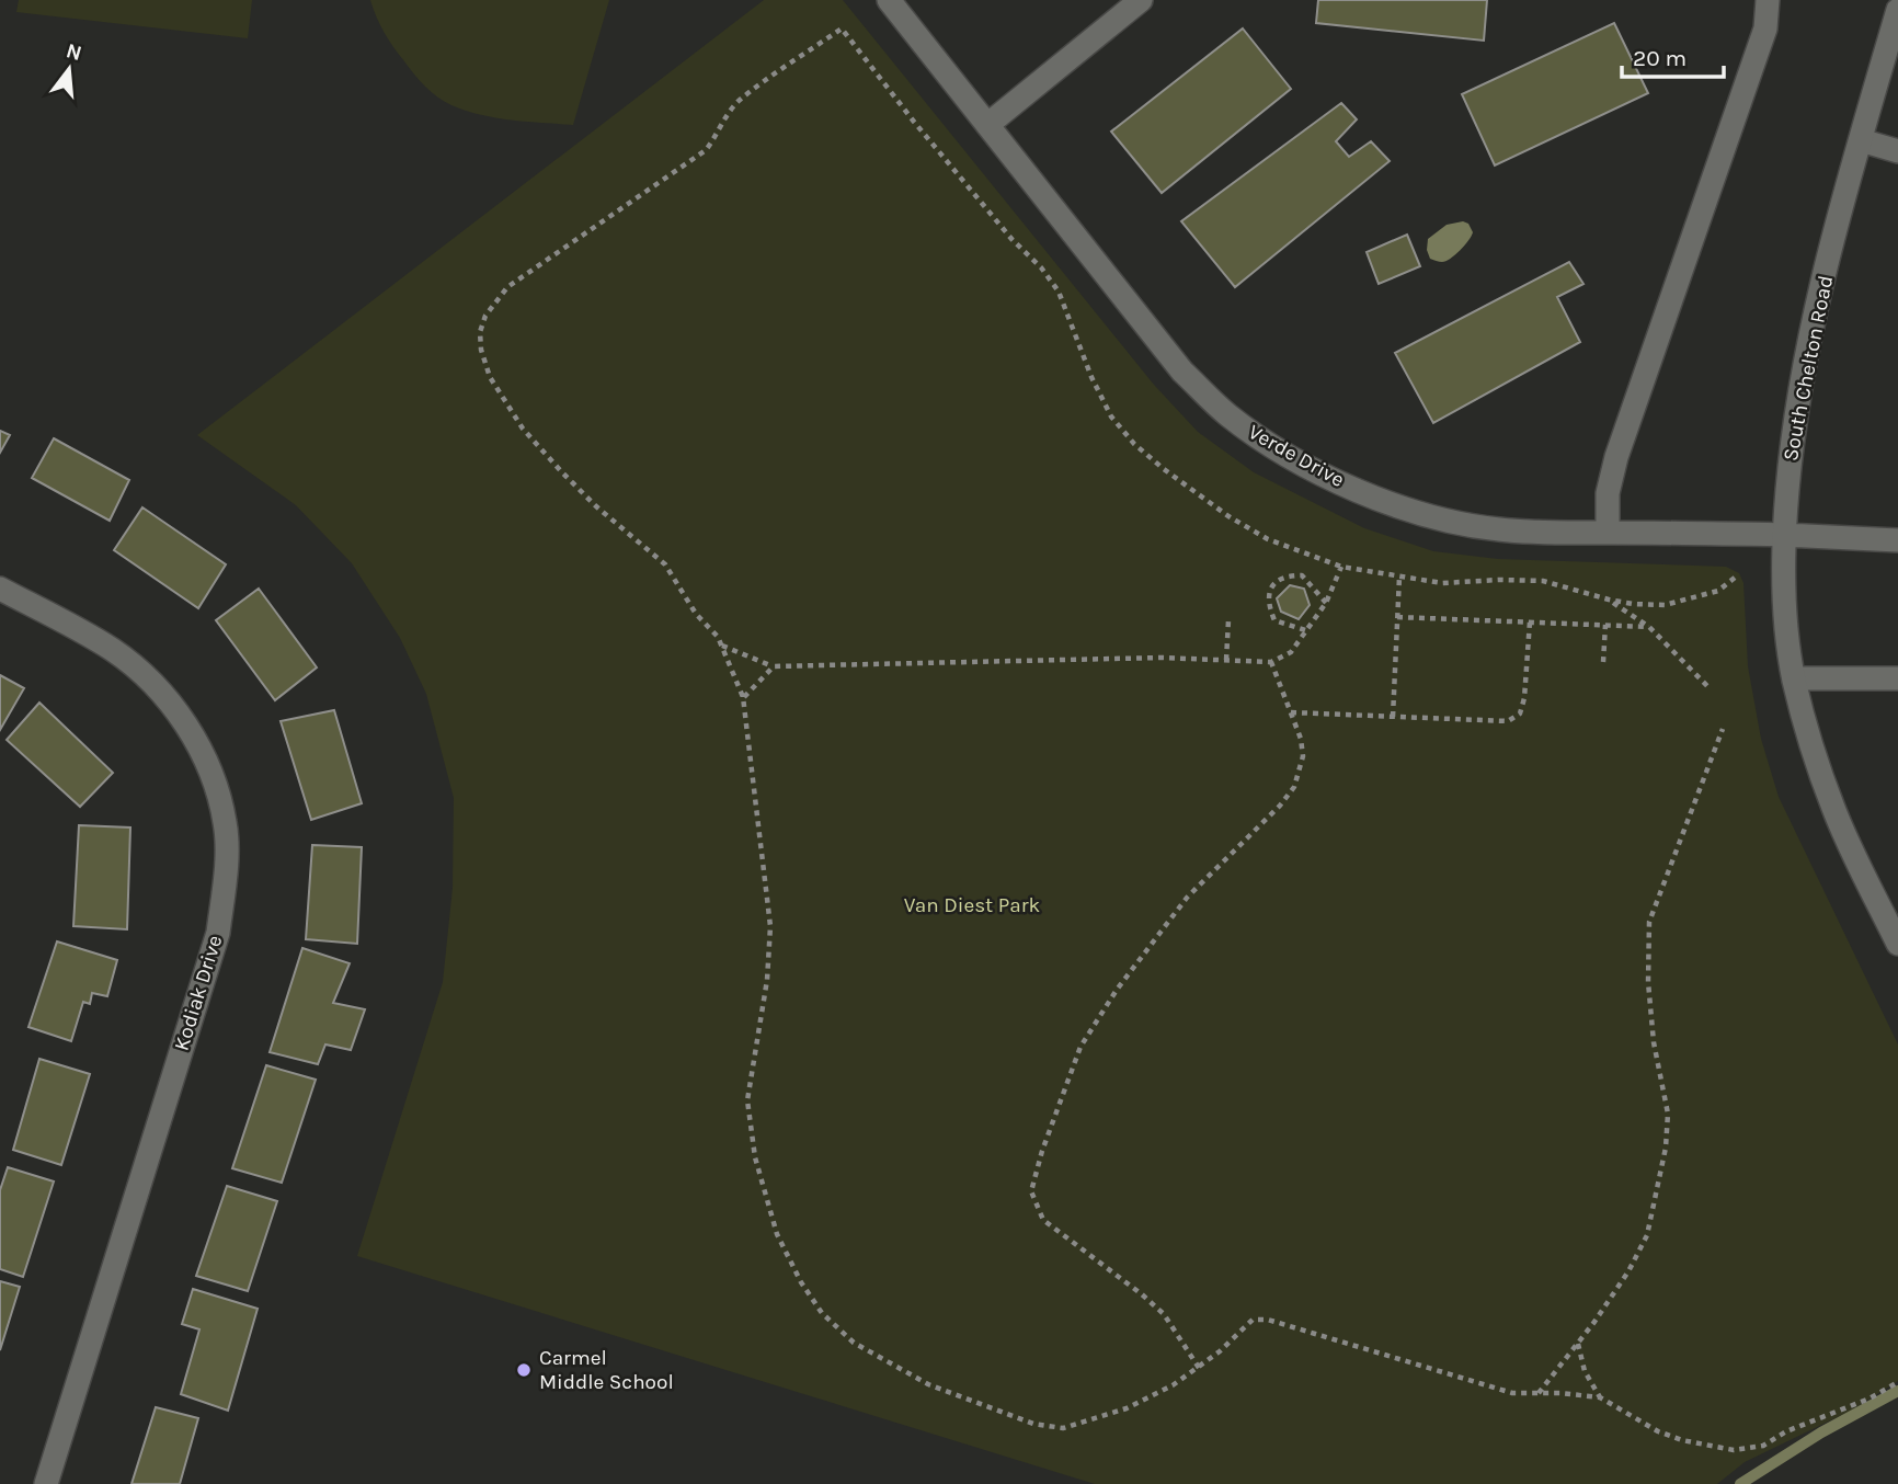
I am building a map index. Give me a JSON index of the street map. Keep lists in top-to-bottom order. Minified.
{"streets":{"street":["South Chelton Road","Verde Drive","Kodiak Drive"]},"crossings":[["South Chelton Road","Verde Drive"]],"parks":["Van Diest Park"],"places":["Carmel Middle School"],"scale_bar":"20 m","north":"top"}
